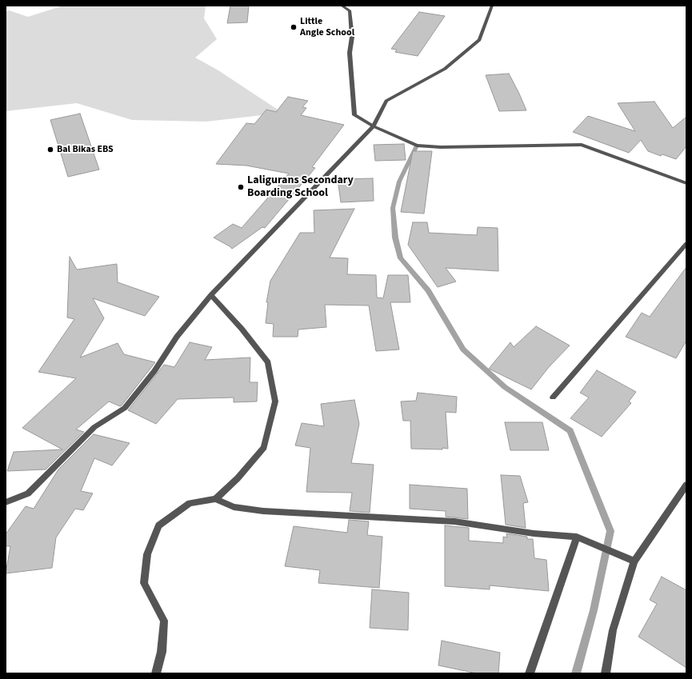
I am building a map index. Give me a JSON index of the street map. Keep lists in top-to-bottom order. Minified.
{"places":["Little Angle School","Bal Bikas EBS","Laligurans Secondary Boarding School"]}
